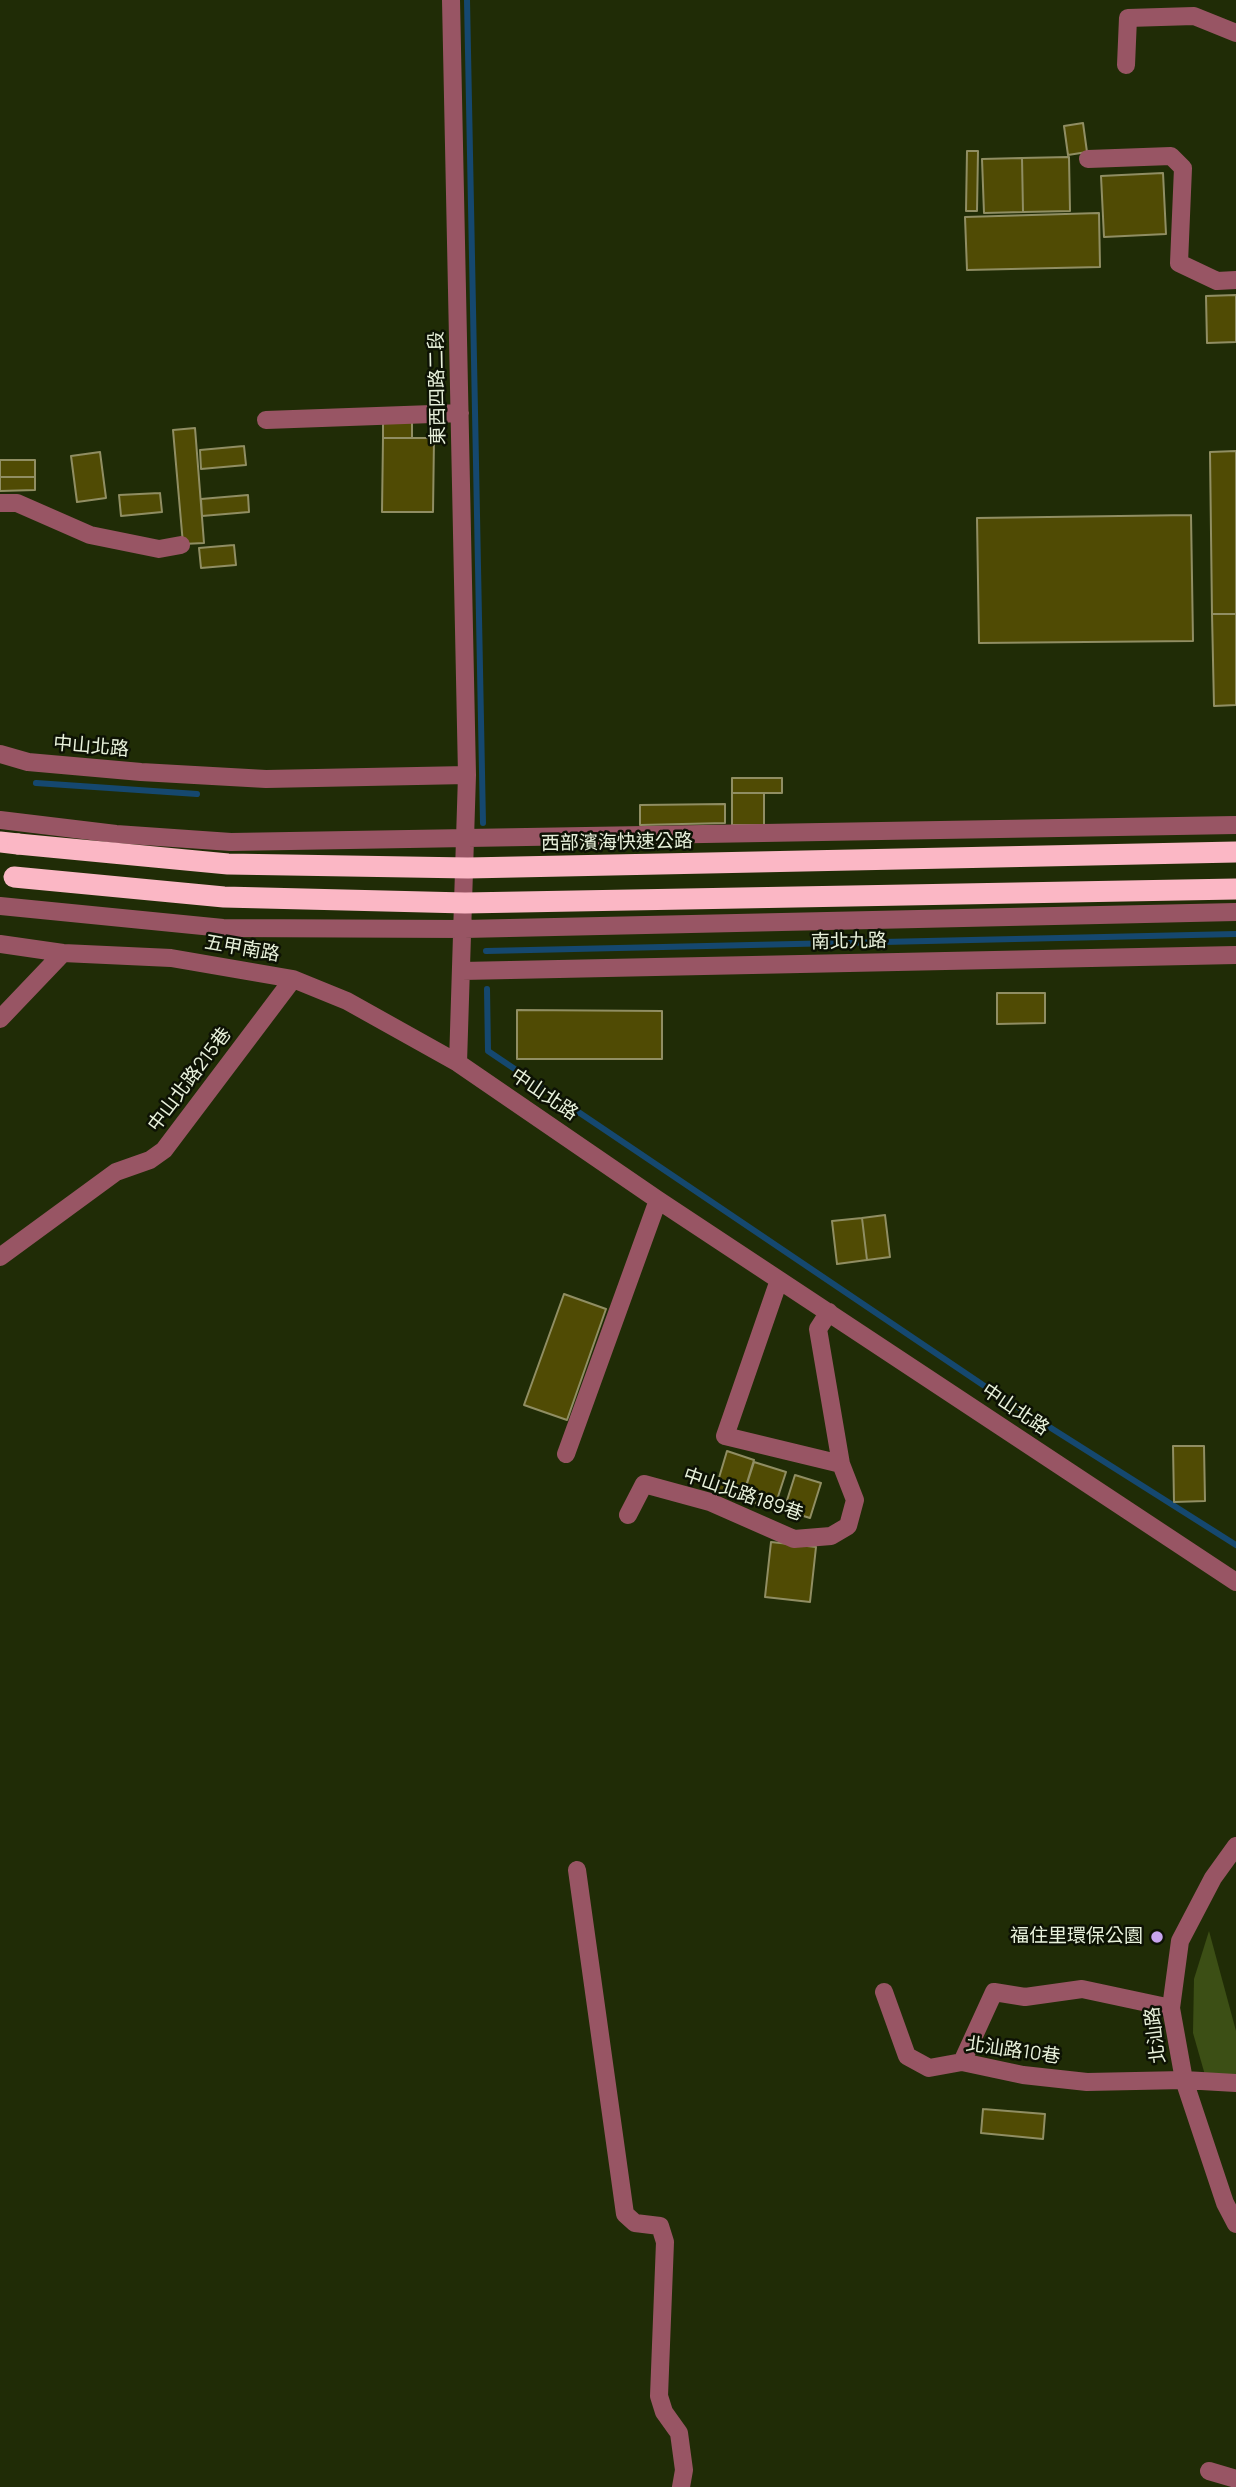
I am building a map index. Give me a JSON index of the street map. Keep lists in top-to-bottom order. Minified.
{"streets":{"highway":["西部濱海快速公路"],"street":["東西四路二段","中山北路","南北九路","五甲南路","中山北路215巷","中山北路189巷","北汕路","北汕路10巷"]},"crossings":[["東西四路二段","中山北路"],["中山北路","五甲南路"],["中山北路","中山北路189巷"],["五甲南路","中山北路215巷"],["北汕路","北汕路10巷"]],"places":["福住里環保公園"]}
